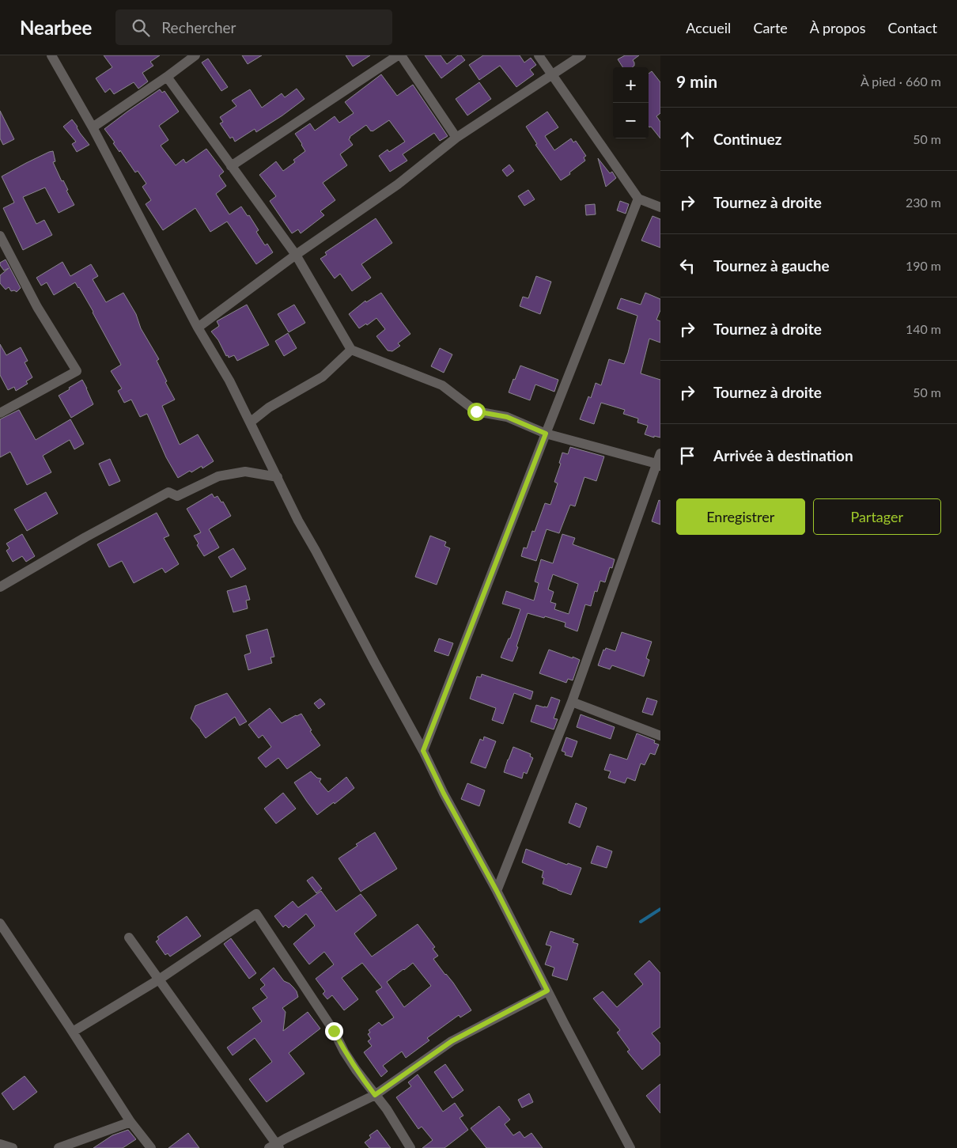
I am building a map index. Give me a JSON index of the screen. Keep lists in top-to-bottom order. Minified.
{"page":{"header":"Nearbee","search":"Rechercher","nav":["Accueil","Carte","À propos","Contact"],"heading":["9 min","À pied · 660 m"],"map_buttons":["+","−"],"list":[["Continuez","50 m"],["Tournez à droite","230 m"],["Tournez à gauche","190 m"],["Tournez à droite","140 m"],["Tournez à droite","50 m"],"Arrivée à destination"],"buttons":["Enregistrer","Partager"]}}
